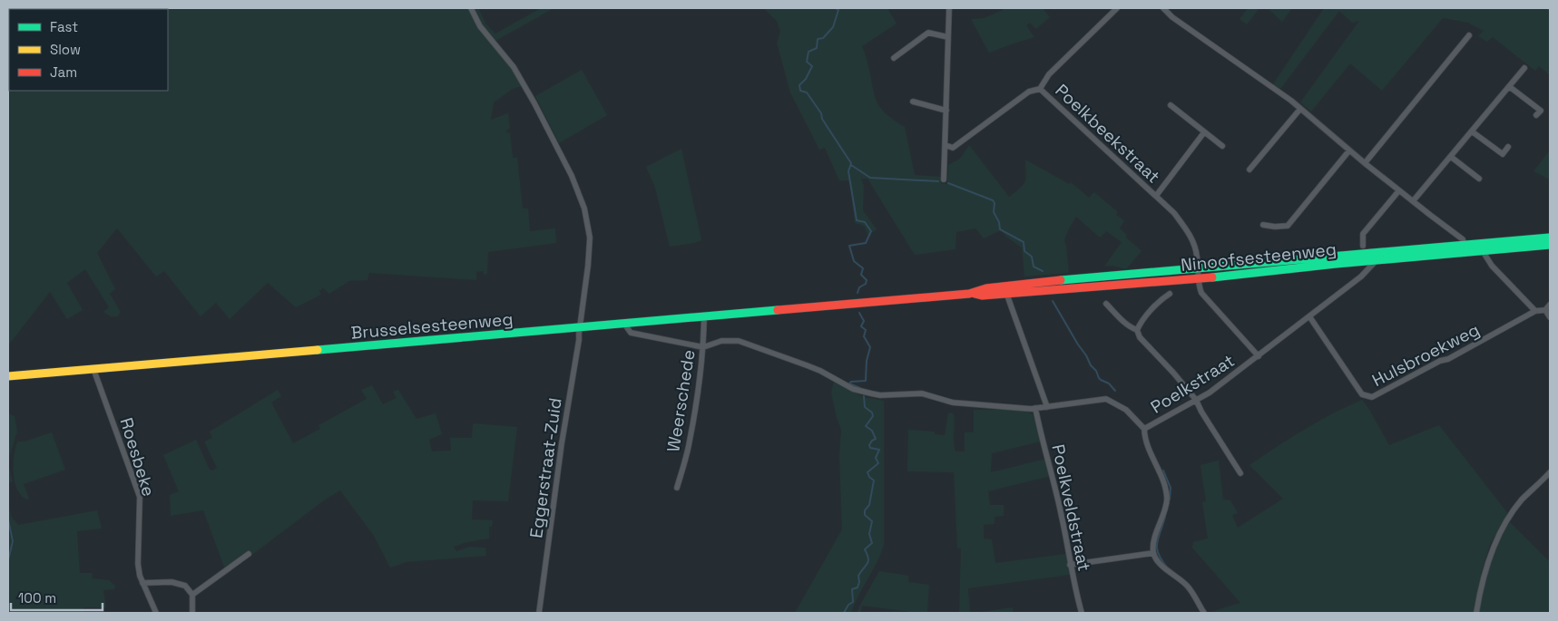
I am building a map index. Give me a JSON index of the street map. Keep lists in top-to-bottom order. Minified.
{"streets":{"main road":["Ninoofsesteenweg","Brusselsesteenweg"],"street":["Poelkbeekstraat","Hulsbroekweg","Poelkstraat","Weerschede","Roesbeke","Eggerstraat-Zuid","Poelkveldstraat"]},"crossings":[["Poelkbeekstraat","Ninoofsesteenweg"],["Poelkbeekstraat","Poelkstraat"],["Ninoofsesteenweg","Brusselsesteenweg"],["Ninoofsesteenweg","Poelkstraat"],["Brusselsesteenweg","Weerschede"],["Brusselsesteenweg","Roesbeke"],["Brusselsesteenweg","Eggerstraat-Zuid"],["Hulsbroekweg","Poelkstraat"],["Poelkstraat","Weerschede"],["Poelkstraat","Poelkveldstraat"]],"legend":["Fast","Slow","Jam"],"scale_bar":"100 m"}
